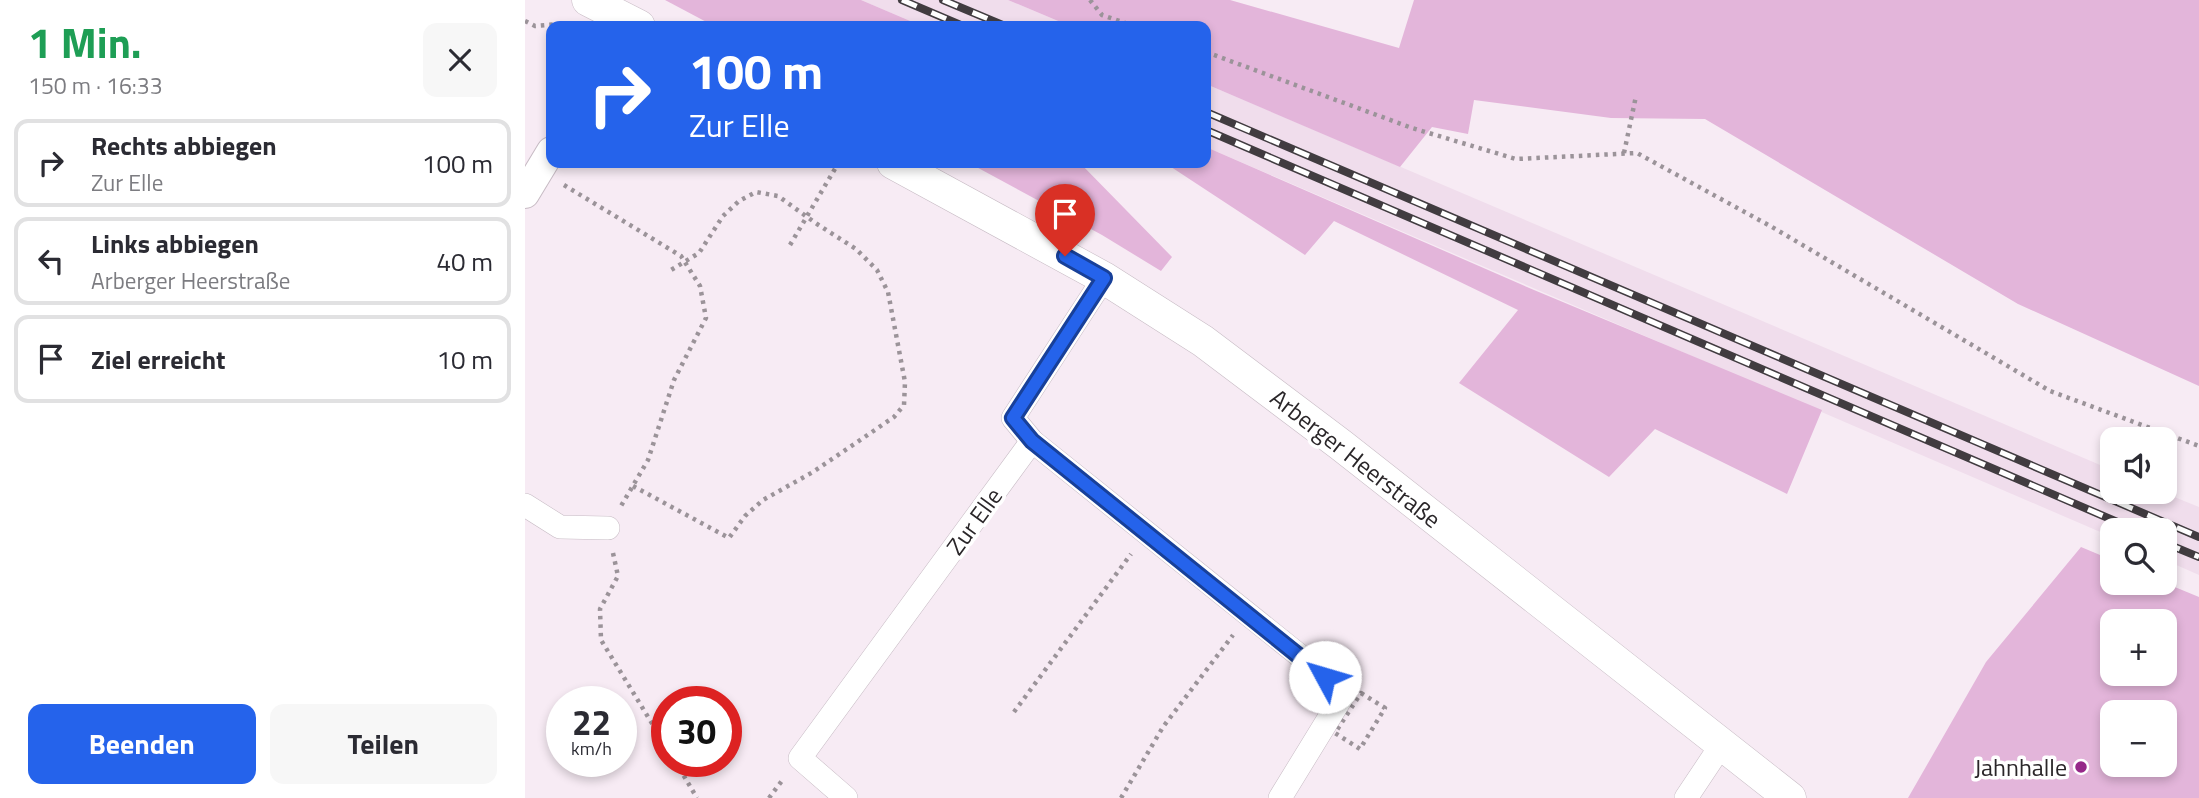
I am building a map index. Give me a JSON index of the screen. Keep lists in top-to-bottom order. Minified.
{"streets":{"main road":["Arberger Heerstraße"],"street":["Zur Elle"]},"places":["Jahnhalle"],"page":{"heading":["1 Min.","150 m · 16:33"],"turn":["100 m","Zur Elle"],"list":[{"name":"Rechts abbiegen","note":"Zur Elle","value":"100 m"},{"name":"Links abbiegen","note":"Arberger Heerstraße","value":"40 m"},{"name":"Ziel erreicht","value":"10 m"}],"map_buttons":["+","−"],"speed":"22 km/h","limit":"30","buttons":["Beenden","Teilen"]}}
